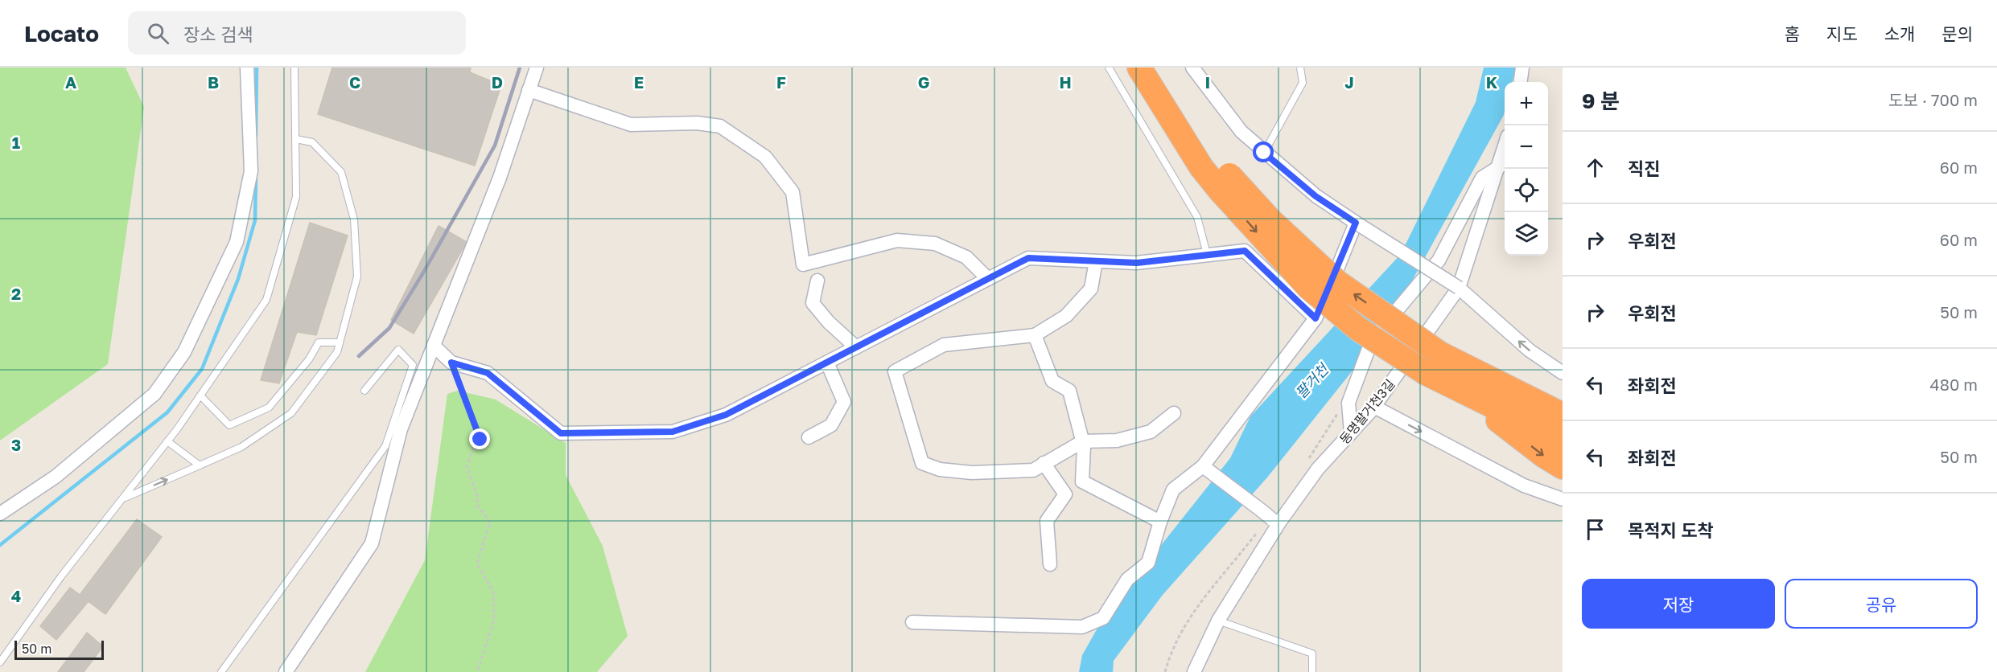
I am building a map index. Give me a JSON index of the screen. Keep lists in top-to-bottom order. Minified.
{"streets":{"street":["동명팔거천3길"]},"water":["팔거천"],"scale_bar":"50 m","page":{"header":"Locato","search":"장소 검색","nav":["홈","지도","소개","문의"],"heading":["9 분","도보 · 700 m"],"map_buttons":["+","−"],"list":[["직진","60 m"],["우회전","60 m"],["우회전","50 m"],["좌회전","480 m"],["좌회전","50 m"],"목적지 도착"],"buttons":["저장","공유"],"scale":"50 m"},"grid":{"columns":["A","B","C","D","E","F","G","H","I","J","K"],"rows":["1","2","3","4"]}}
